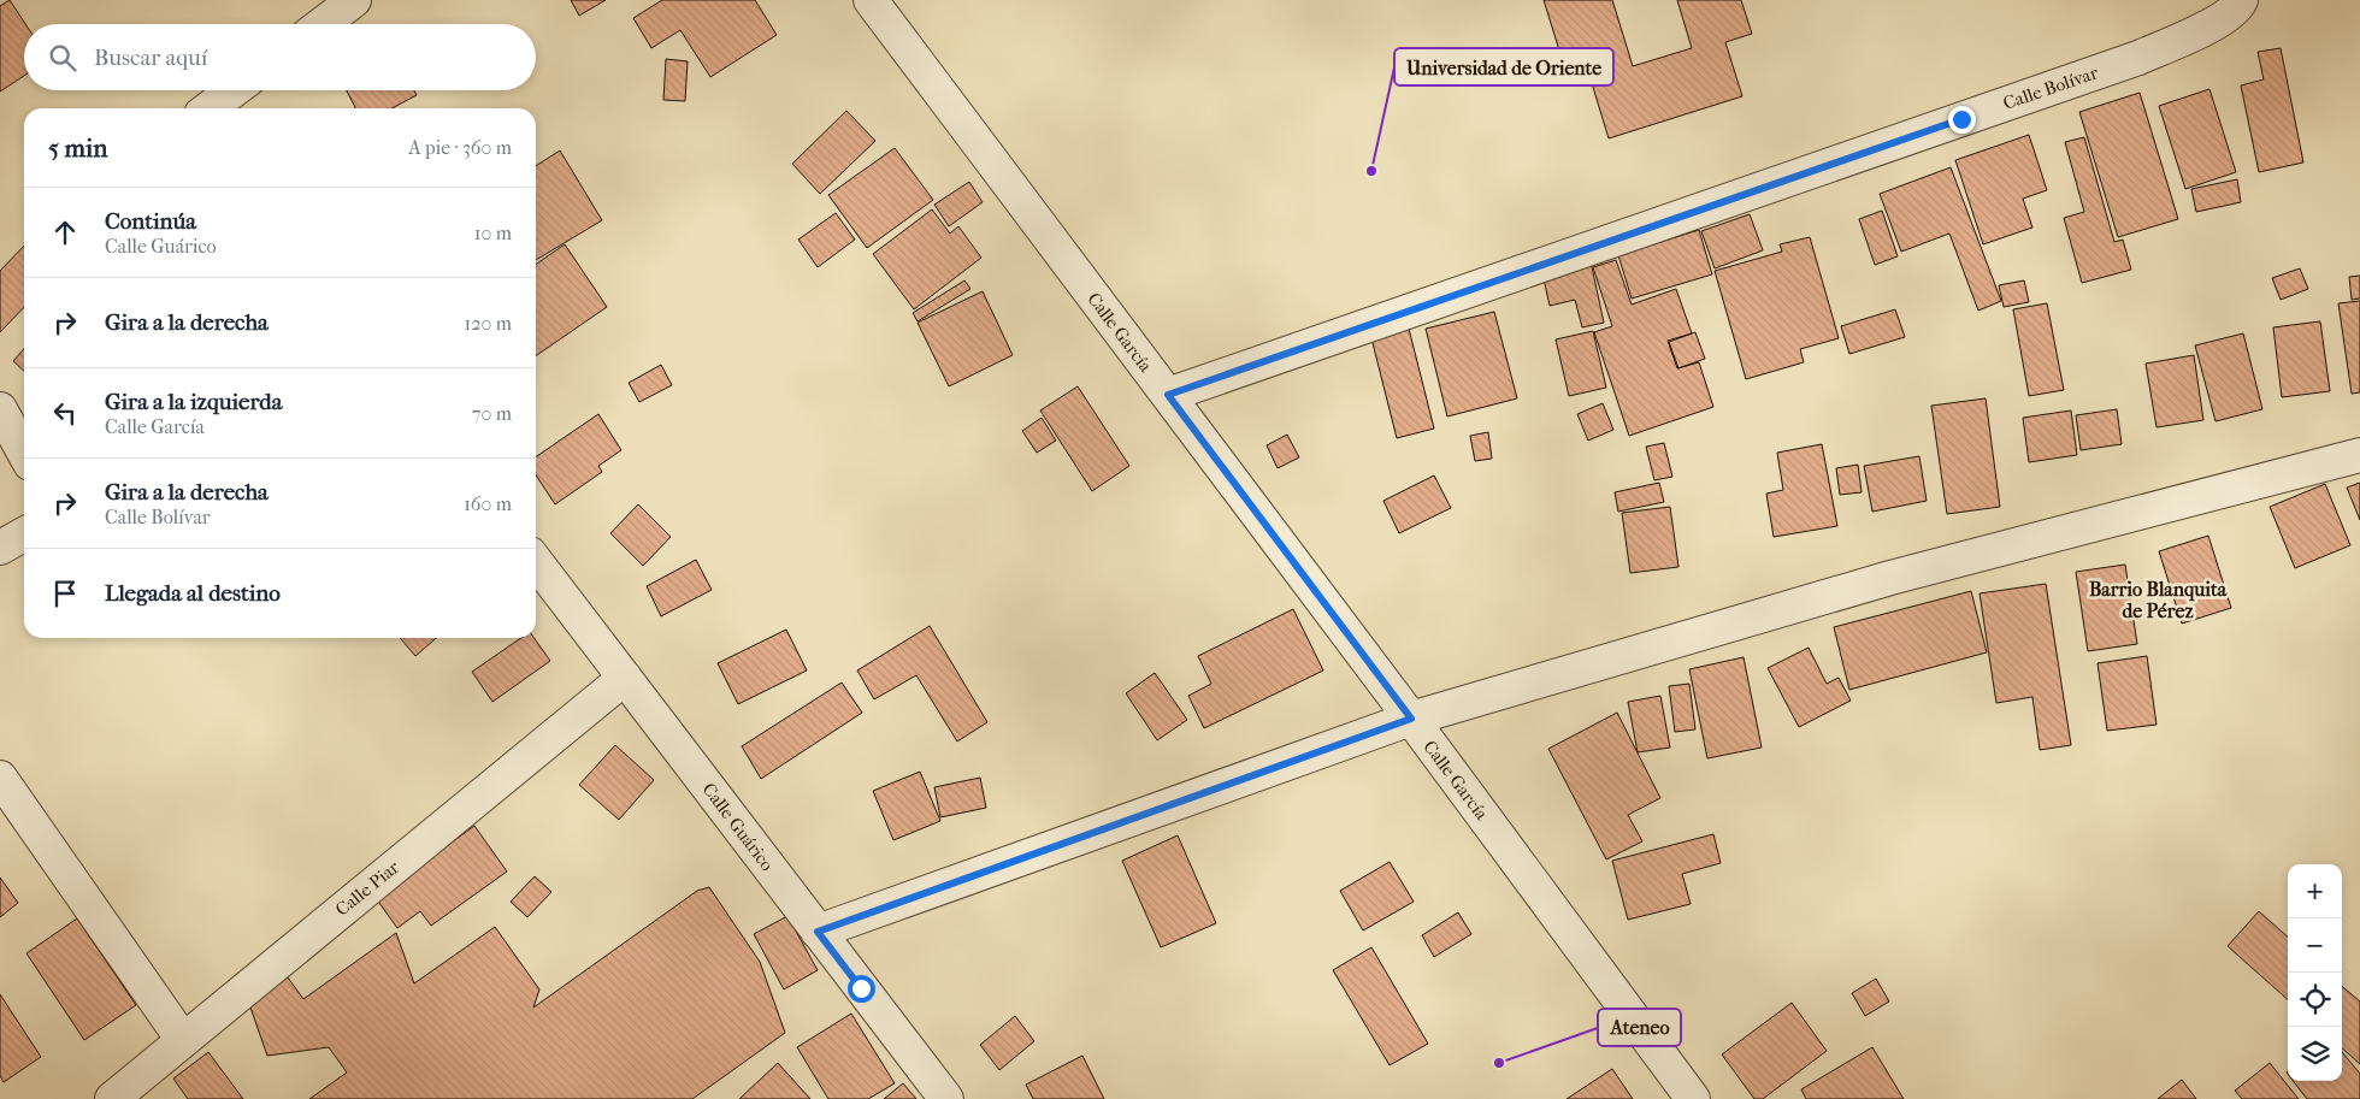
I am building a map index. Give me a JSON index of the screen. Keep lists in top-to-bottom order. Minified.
{"streets":{"street":["Calle Bolívar","Calle García","Calle Guárico","Calle Piar"]},"crossings":[["Calle Bolívar","Calle García"],["Calle Guárico","Calle Piar"]],"districts":["Barrio Blanquita de Pérez"],"places":["Universidad de Oriente","Ateneo"],"page":{"search":"Buscar aquí","heading":["5 min","A pie · 360 m"],"list":[["Continúa","Calle Guárico","10 m"],["Gira a la derecha","120 m"],["Gira a la izquierda","Calle García","70 m"],["Gira a la derecha","Calle Bolívar","160 m"],"Llegada al destino"],"map_buttons":["+","−"]}}
